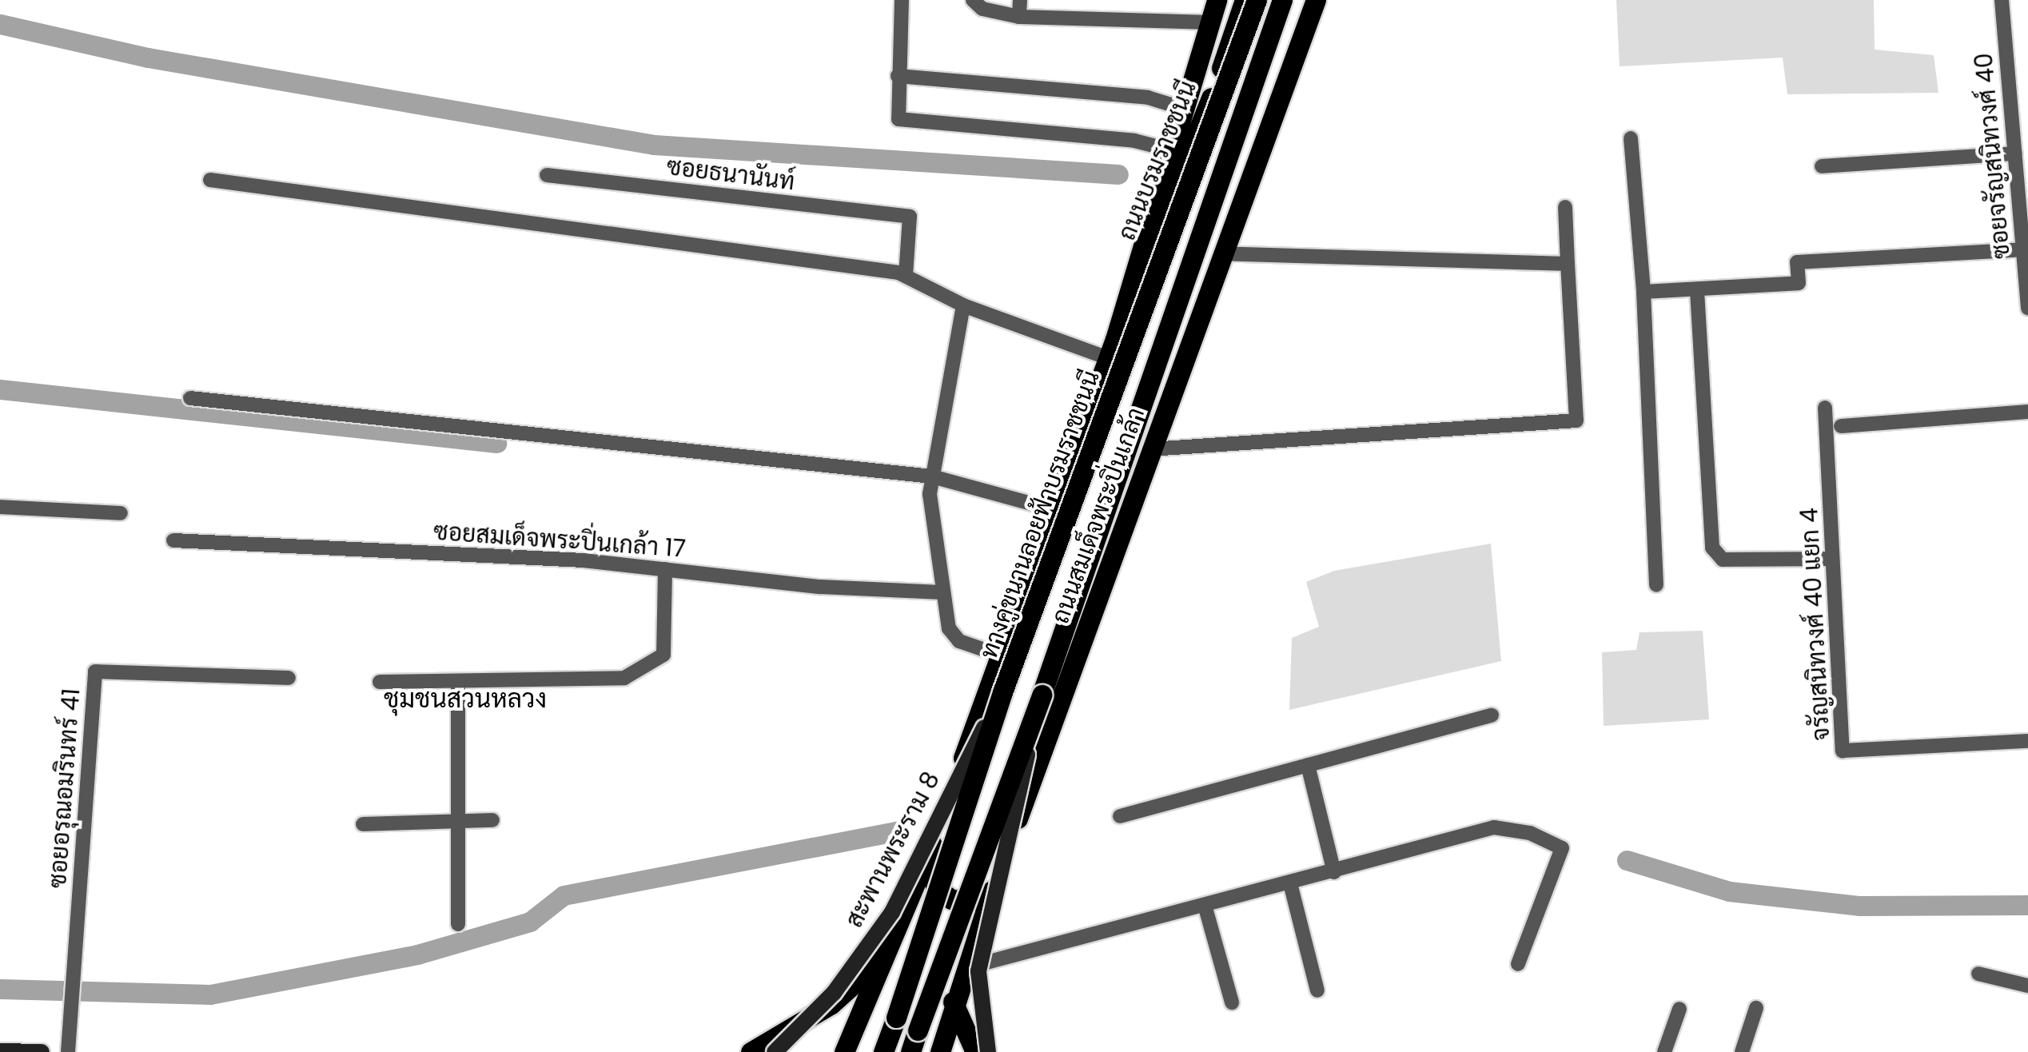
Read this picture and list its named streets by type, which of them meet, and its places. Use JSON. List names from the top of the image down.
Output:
{
  "streets": {
    "main road": [
      "ถนนบรมราชชนนี",
      "ทางคู่ขนานลอยฟ้าบรมราชชนนี",
      "ถนนสมเด็จพระปิ่นเกล้า",
      "สะพานพระราม 8"
    ],
    "street": [
      "ซอยจรัญสนิทวงศ์ 40",
      "ซอยธนานันท์",
      "ซอยสมเด็จพระปิ่นเกล้า 17",
      "จรัญสนิทวงศ์ 40 แยก 4",
      "ซอยอรุณอมรินทร์ 41"
    ]
  },
  "crossings": [
    ["ถนนบรมราชชนนี", "ถนนสมเด็จพระปิ่นเกล้า"],
    ["ทางคู่ขนานลอยฟ้าบรมราชชนนี", "สะพานพระราม 8"]
  ],
  "districts": ["ชุมชนสวนหลวง"]
}
